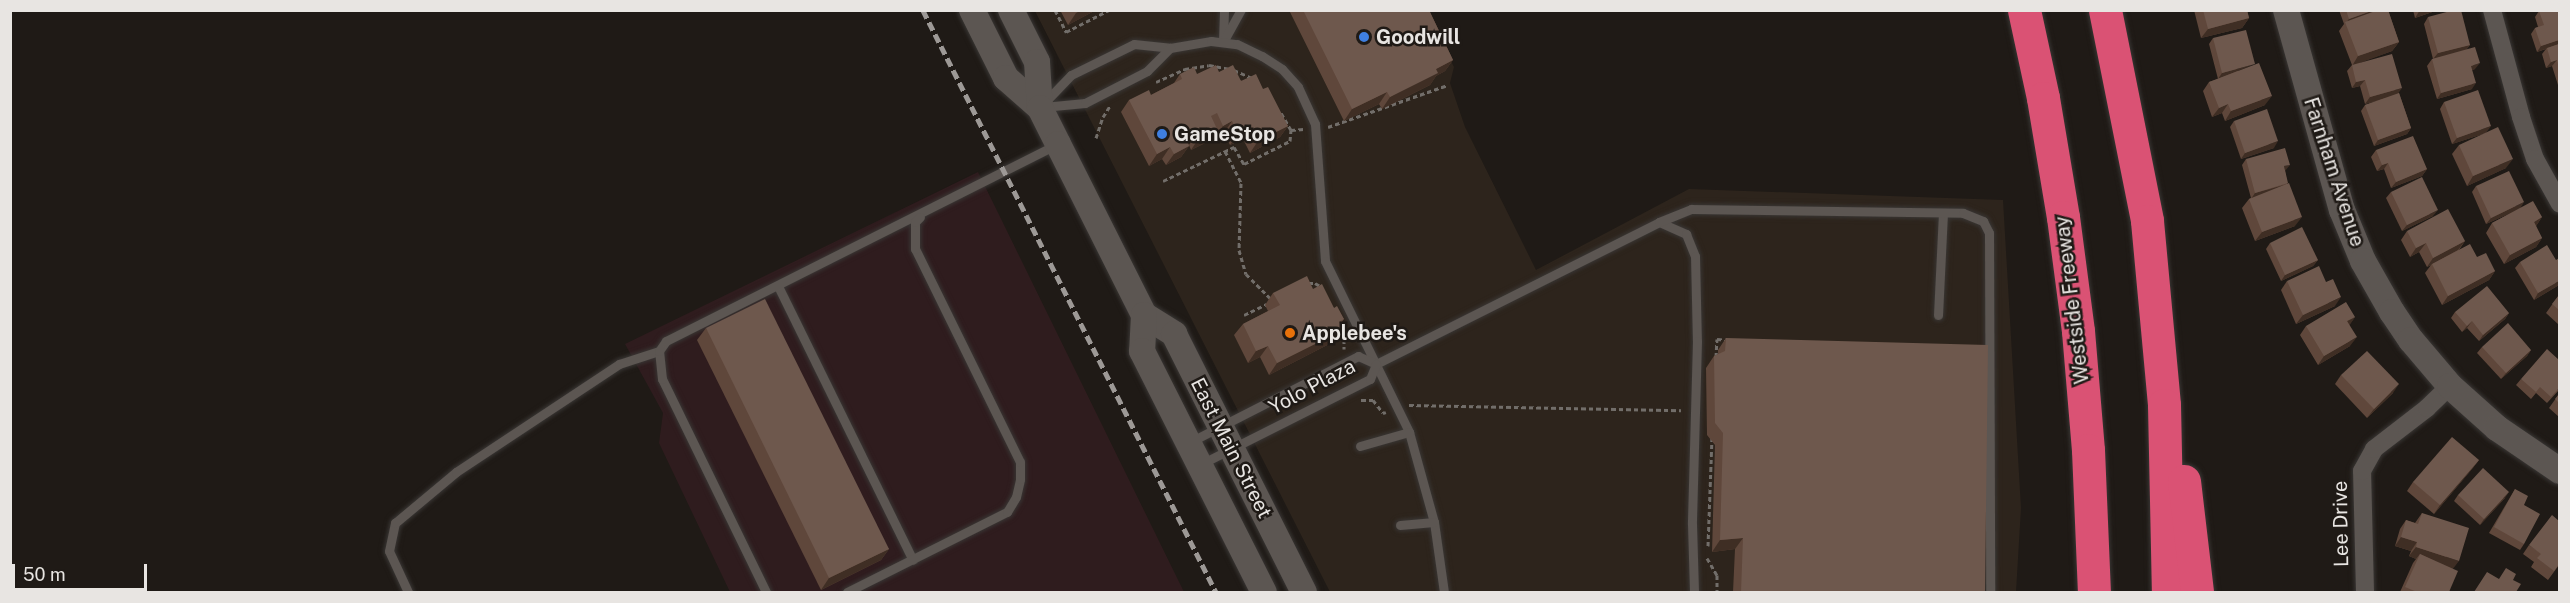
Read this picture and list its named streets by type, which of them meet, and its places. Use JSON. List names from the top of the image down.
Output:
{
  "streets": {
    "highway": ["Westside Freeway"],
    "main road": ["Farnham Avenue", "East Main Street"],
    "street": ["Lee Drive"],
    "lane": ["Yolo Plaza"]
  },
  "crossings": [
    ["Farnham Avenue", "Lee Drive"],
    ["Yolo Plaza", "East Main Street"]
  ],
  "places": ["Goodwill", "GameStop", "Applebee's"],
  "scale_bar": "50 m"
}
